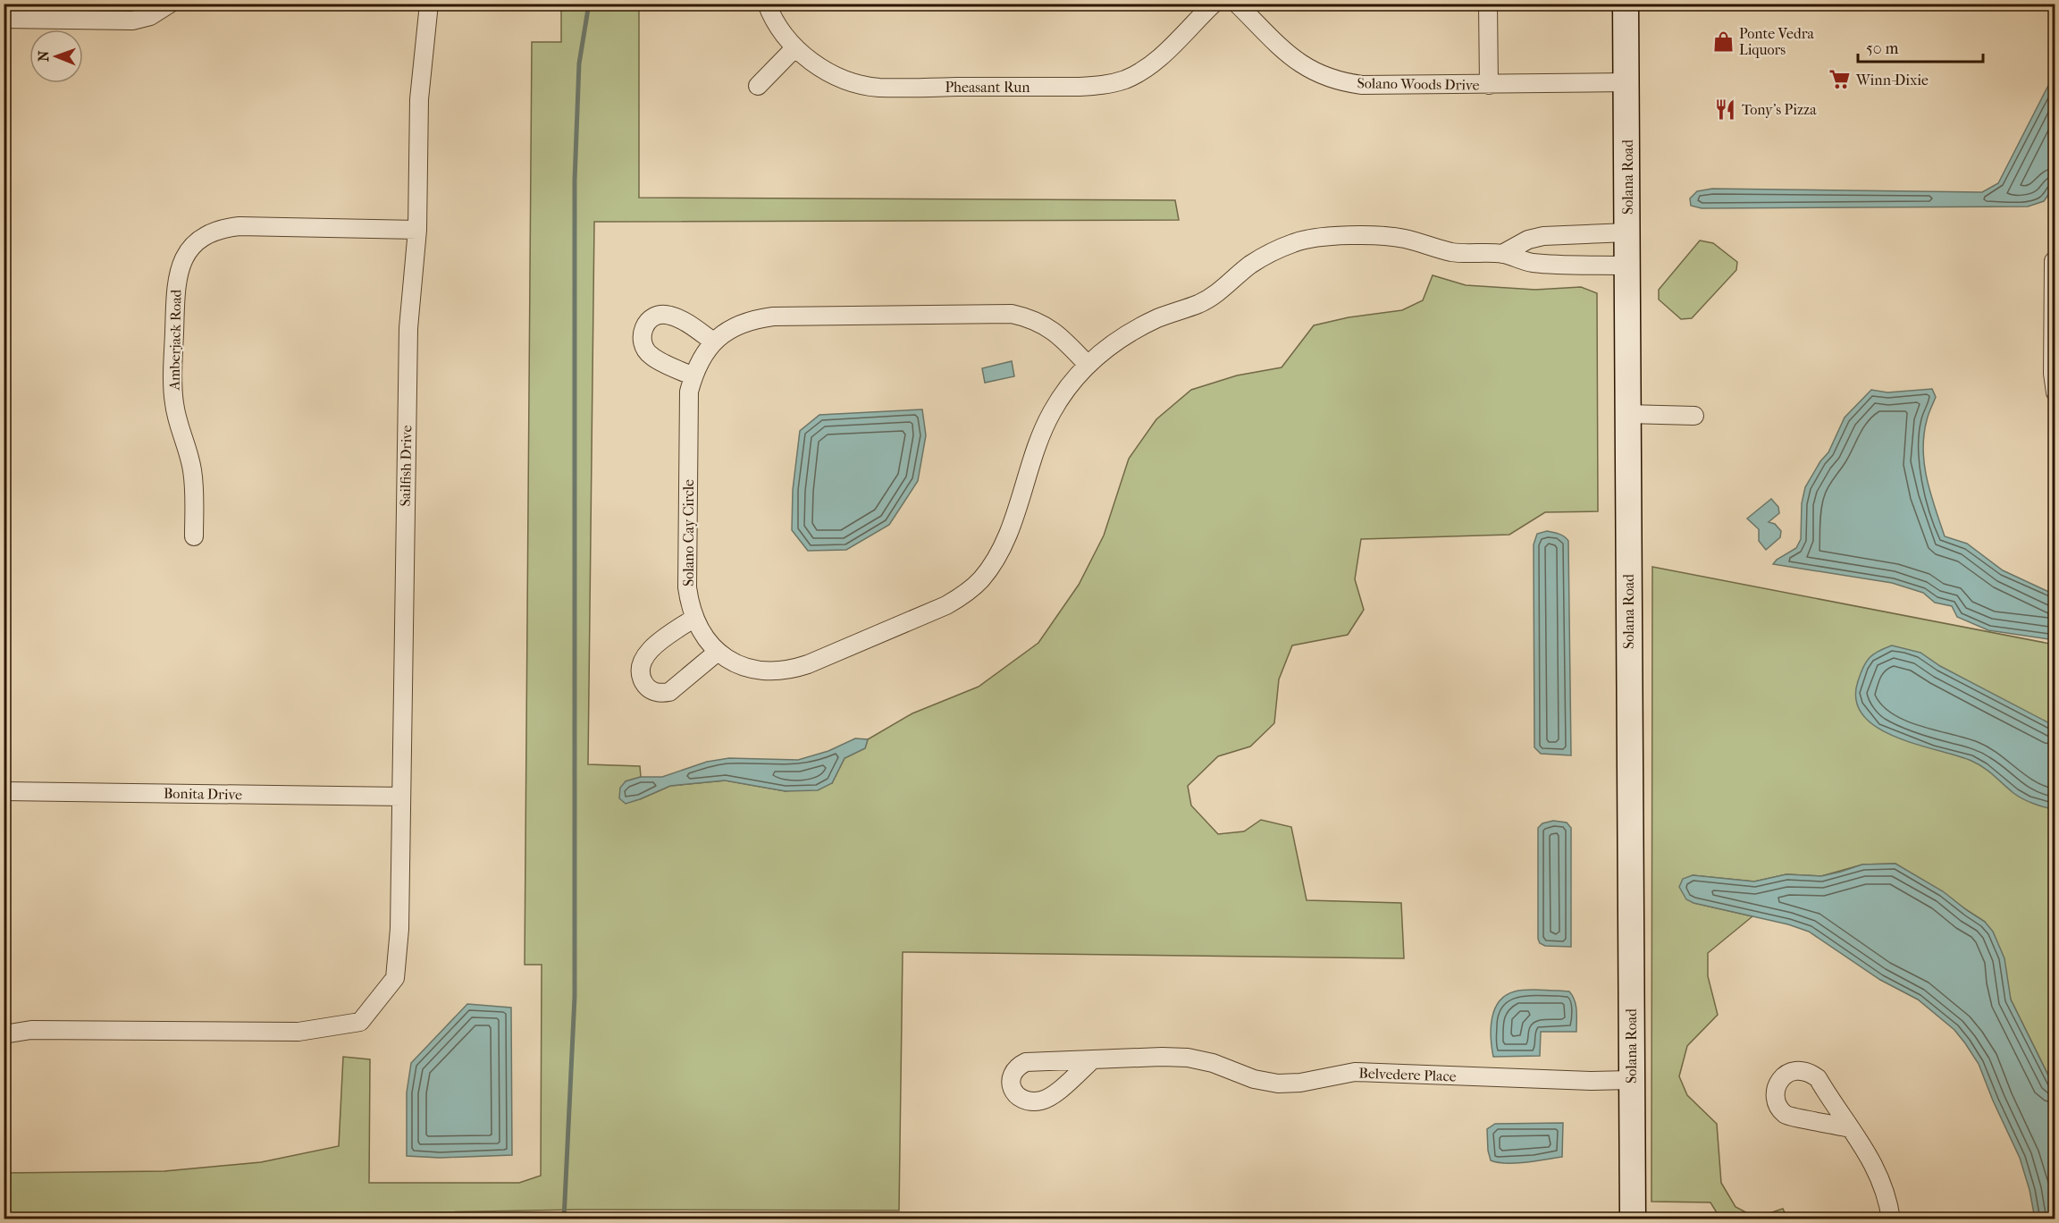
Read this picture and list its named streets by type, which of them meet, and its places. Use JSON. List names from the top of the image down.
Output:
{
  "streets": {
    "street": [
      "Solano Woods Drive",
      "Pheasant Run",
      "Solana Road",
      "Amberjack Road",
      "Sailfish Drive",
      "Solano Cay Circle",
      "Bonita Drive",
      "Belvedere Place"
    ]
  },
  "crossings": [
    ["Solano Woods Drive", "Solana Road"],
    ["Solana Road", "Solano Cay Circle"],
    ["Solana Road", "Belvedere Place"],
    ["Amberjack Road", "Sailfish Drive"],
    ["Sailfish Drive", "Bonita Drive"]
  ],
  "places": {
    "shop": ["Ponte Vedra Liquors"],
    "supermarket": ["Winn-Dixie"],
    "restaurant": ["Tony's Pizza"]
  },
  "scale_bar": "50 m",
  "north": "left"
}
